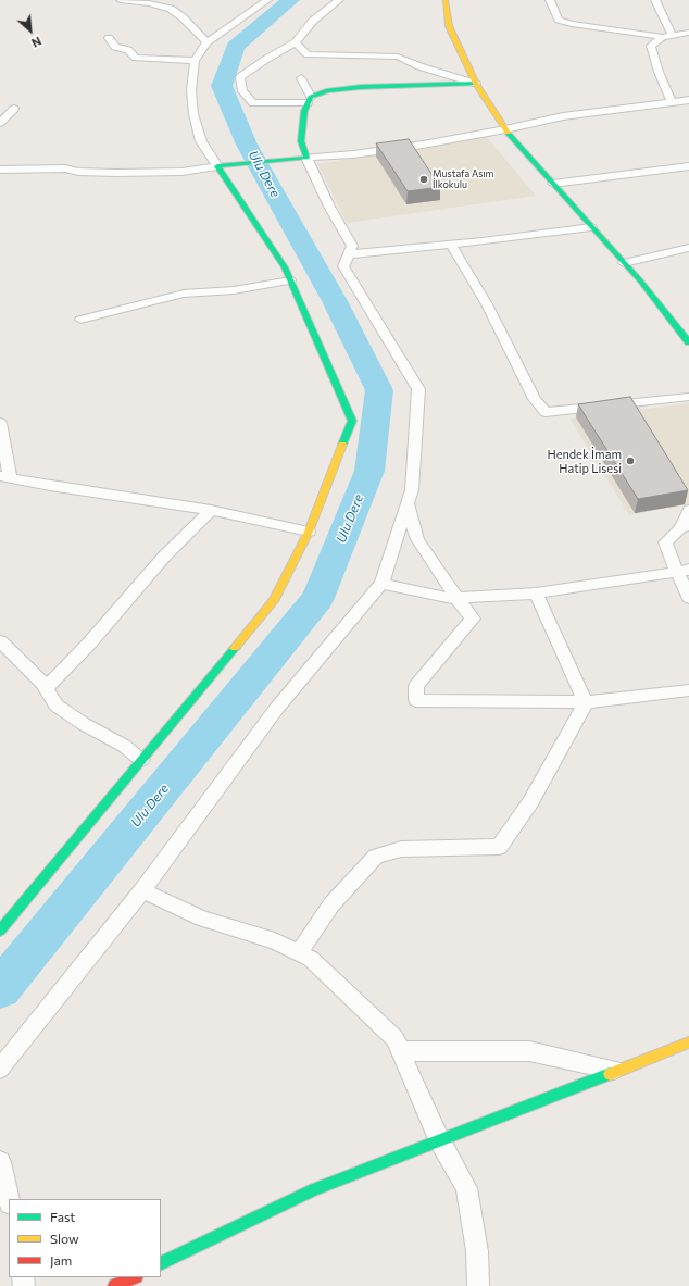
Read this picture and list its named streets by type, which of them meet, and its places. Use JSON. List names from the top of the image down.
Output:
{
  "water": ["Ulu Dere"],
  "places": ["Mustafa Asım İlkokulu", "Hendek İmam Hatip Lisesi"],
  "legend": ["Fast", "Slow", "Jam"],
  "north": "bottom right"
}
